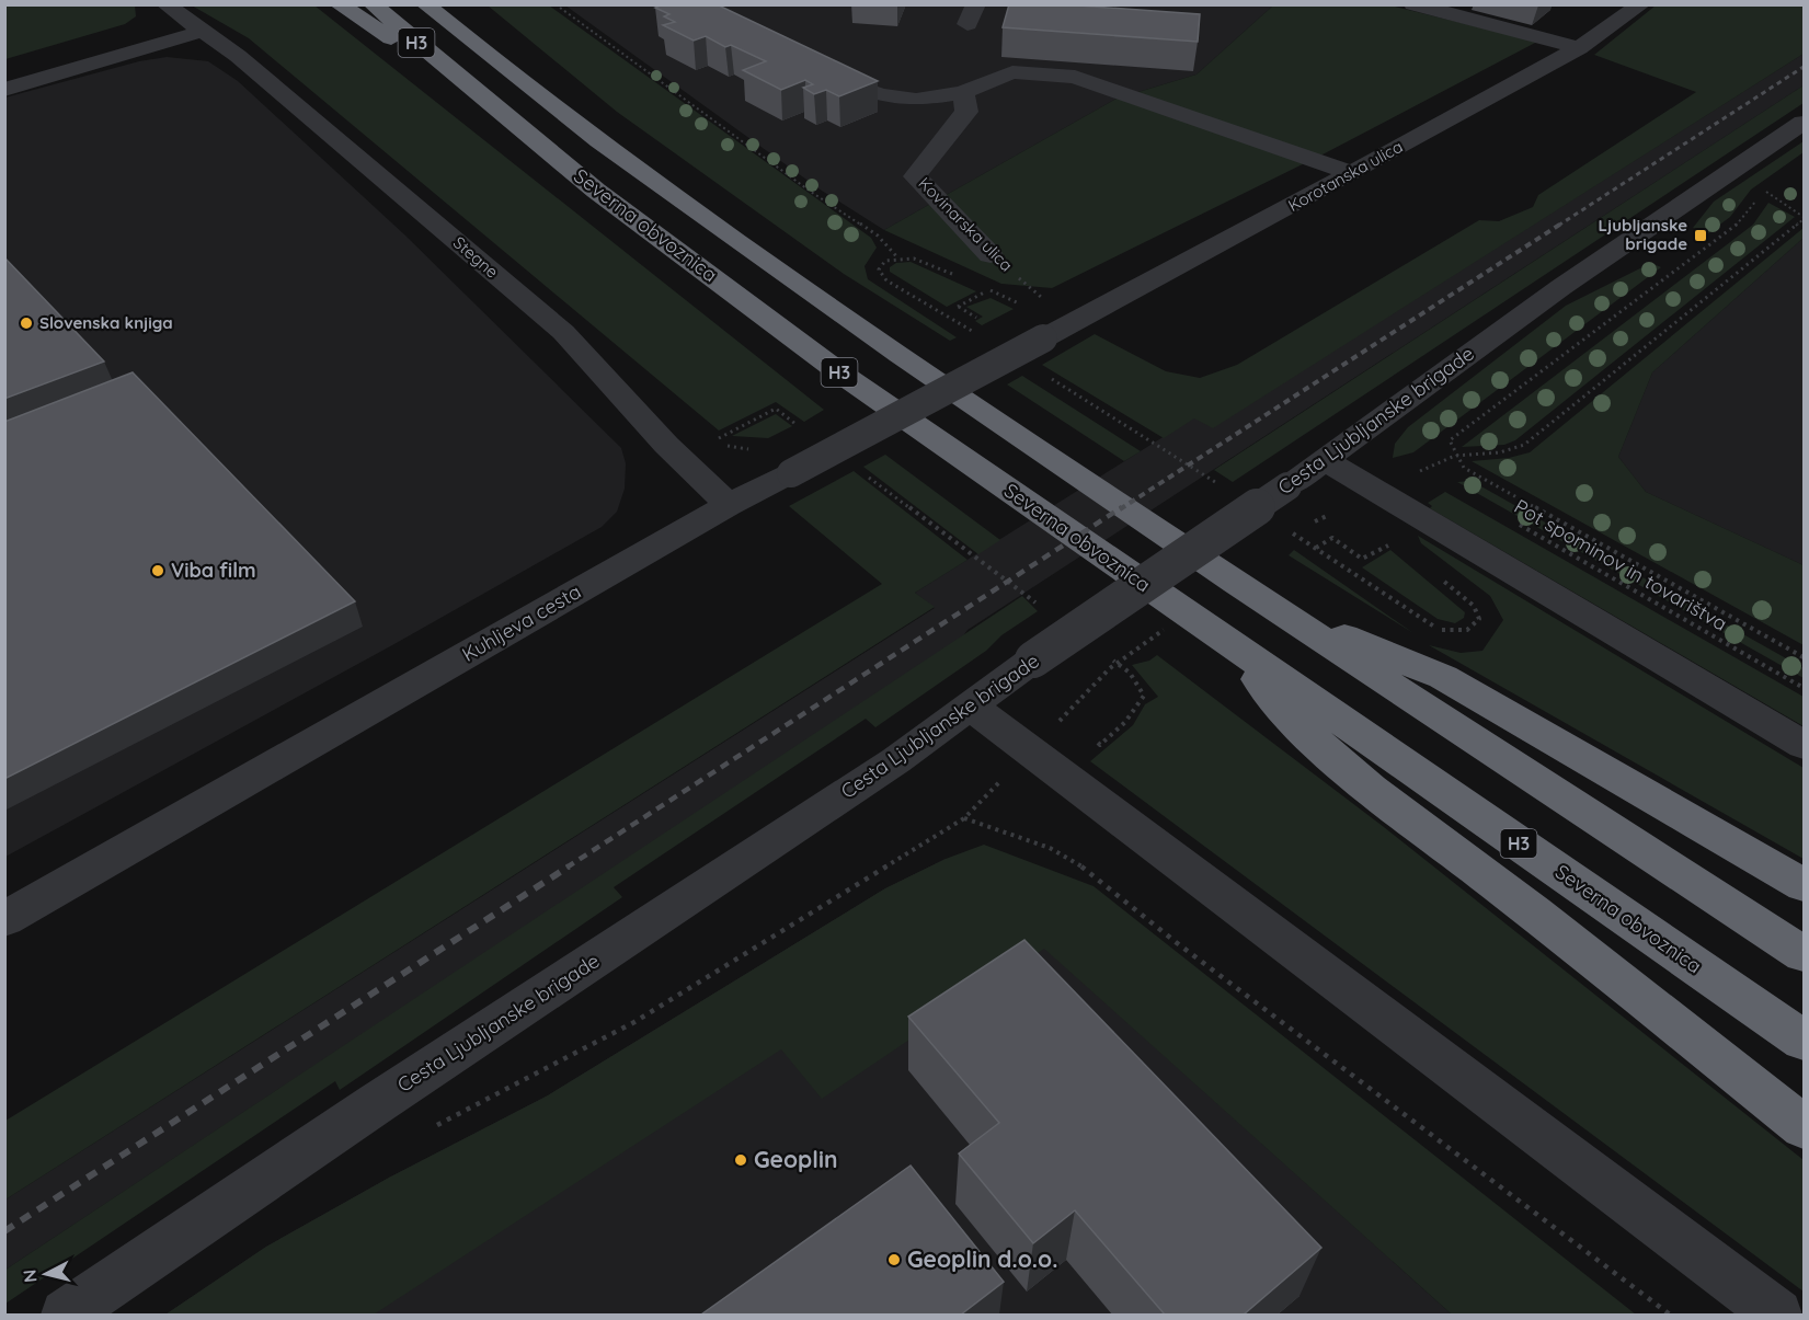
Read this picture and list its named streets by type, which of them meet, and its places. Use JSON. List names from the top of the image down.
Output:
{
  "streets": {
    "highway": ["H3", "Severna obvoznica"],
    "street": [
      "Korotanska ulica",
      "Kovinarska ulica",
      "Stegne",
      "Cesta Ljubljanske brigade",
      "Kuhljeva cesta"
    ],
    "path": ["Pot spominov in tovarištva"]
  },
  "crossings": [
    ["Korotanska ulica", "Kovinarska ulica"],
    ["Korotanska ulica", "Kuhljeva cesta"],
    ["Stegne", "Kuhljeva cesta"]
  ],
  "places": {
    "transit": ["Ljubljanske brigade"],
    "other": [
      "Slovenska knjiga",
      "Viba film",
      "Geoplin",
      "Geoplin d.o.o."
    ]
  },
  "north": "left"
}
